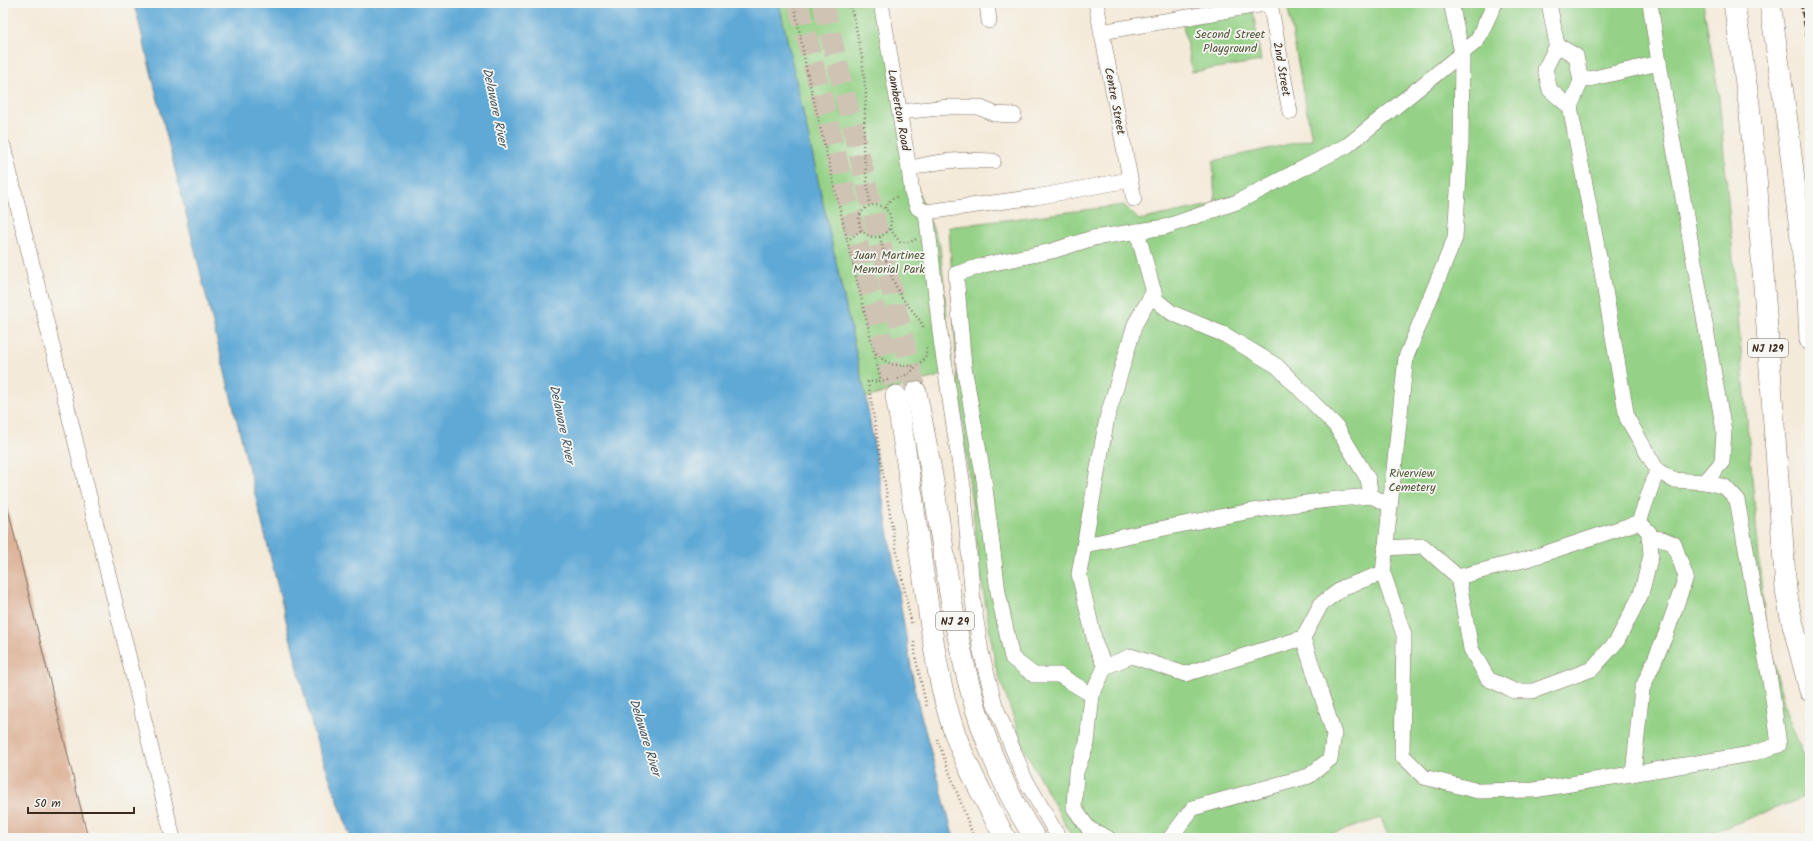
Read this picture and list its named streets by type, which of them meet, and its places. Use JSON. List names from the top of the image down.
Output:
{
  "streets": {
    "highway": ["NJ 129", "NJ 29"],
    "street": ["2nd Street", "Centre Street", "Lamberton Road"]
  },
  "water": ["Delaware River"],
  "parks": ["Second Street Playground", "Juan Martinez Memorial Park", "Riverview Cemetery"],
  "scale_bar": "50 m"
}
